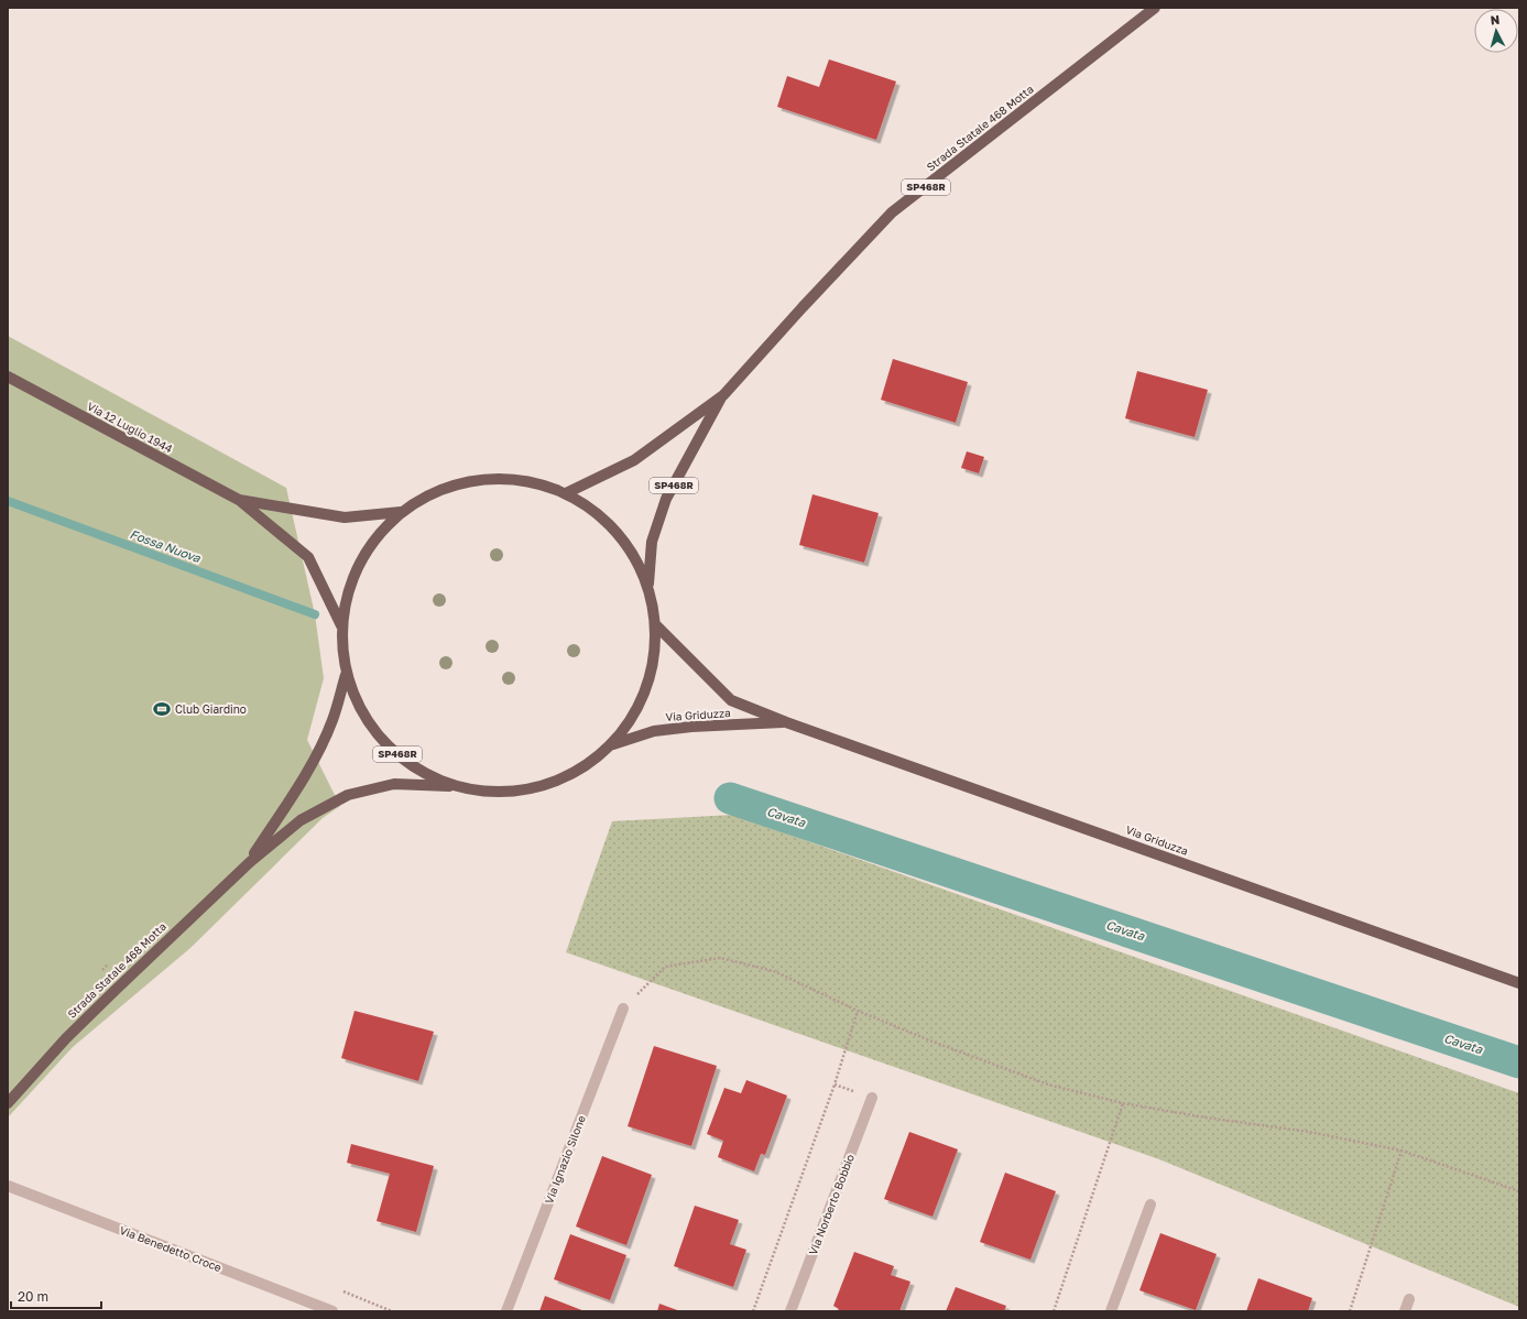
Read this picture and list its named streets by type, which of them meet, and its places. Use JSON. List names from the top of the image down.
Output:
{
  "streets": {
    "main road": [
      "Strada Statale 468 Motta",
      "SP468R",
      "Via 12 Luglio 1944",
      "Via Griduzza"
    ],
    "street": ["Via Ignazio Silone", "Via Norberto Bobbio", "Via Benedetto Croce"]
  },
  "crossings": [
    ["Strada Statale 468 Motta", "SP468R"],
    ["SP468R", "Via Griduzza"]
  ],
  "water": ["Fossa Nuova", "Cavata"],
  "places": {
    "sports": ["Club Giardino"]
  },
  "scale_bar": "20 m",
  "north": "top"
}
